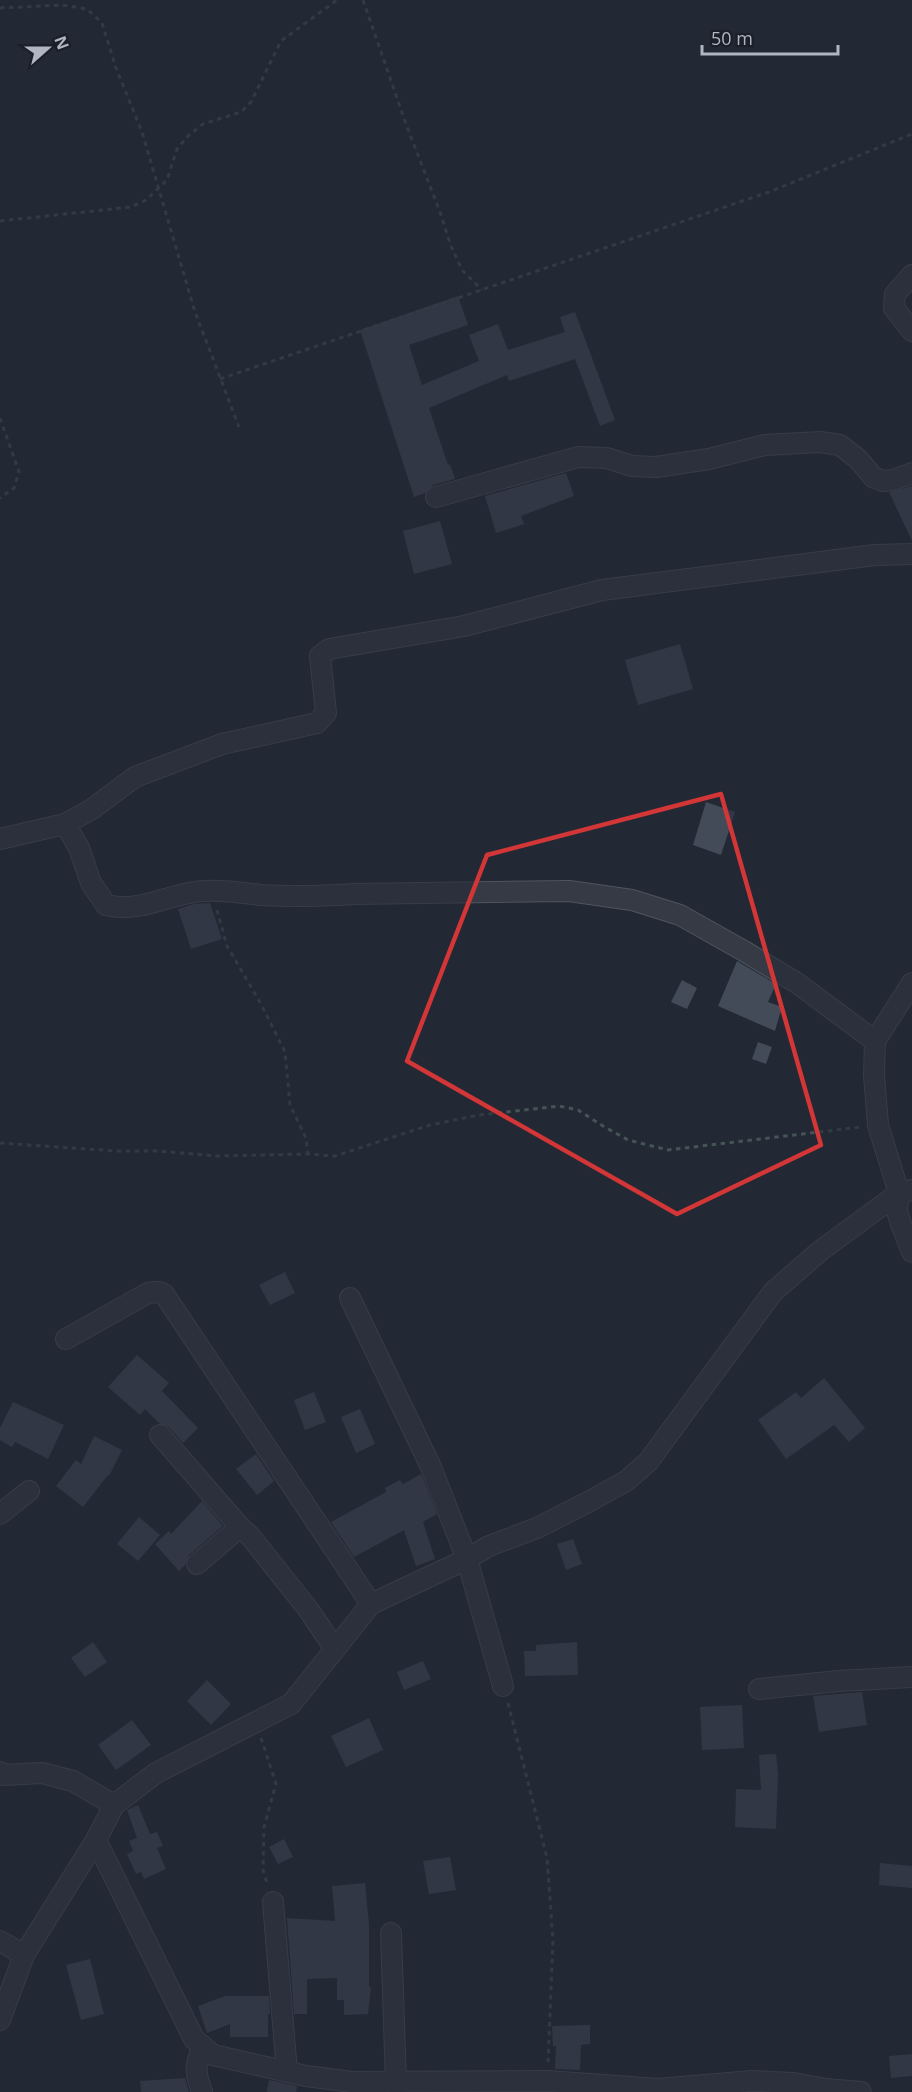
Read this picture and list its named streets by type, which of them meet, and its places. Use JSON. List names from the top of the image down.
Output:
{
  "scale_bar": "50 m",
  "north": "right"
}
